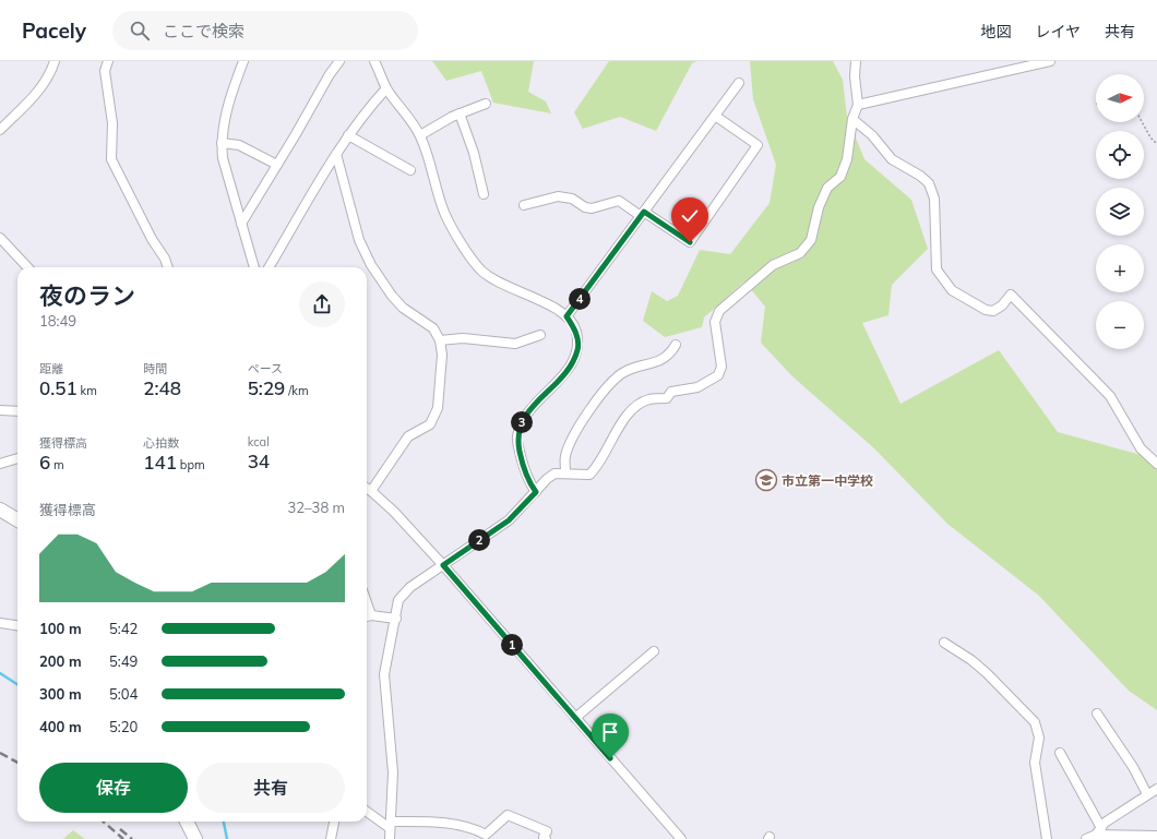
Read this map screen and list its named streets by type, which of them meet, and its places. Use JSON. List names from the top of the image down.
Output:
{
  "places": {
    "school or university": ["市立第一中学校"]
  },
  "north": "right",
  "page": {
    "header": "Pacely",
    "search": "ここで検索",
    "nav": ["地図", "レイヤ", "共有"],
    "map_buttons": ["+", "−"],
    "heading": ["夜のラン", "18:49"],
    "pins": [
      "4",
      "3",
      "2",
      "1"
    ],
    "stats": [
      ["距離", "0.51 km"],
      ["時間", "2:48"],
      ["ペース", "5:29 /km"],
      ["獲得標高", "6 m"],
      ["心拍数", "141 bpm"],
      ["kcal", "34"]
    ],
    "chart": ["獲得標高", "32–38 m"],
    "list": [
      {
        "name": "100 m",
        "note": "5:42"
      },
      {
        "name": "200 m",
        "note": "5:49"
      },
      {
        "name": "300 m",
        "note": "5:04"
      },
      {
        "name": "400 m",
        "note": "5:20"
      }
    ],
    "buttons": ["保存", "共有"]
  }
}
